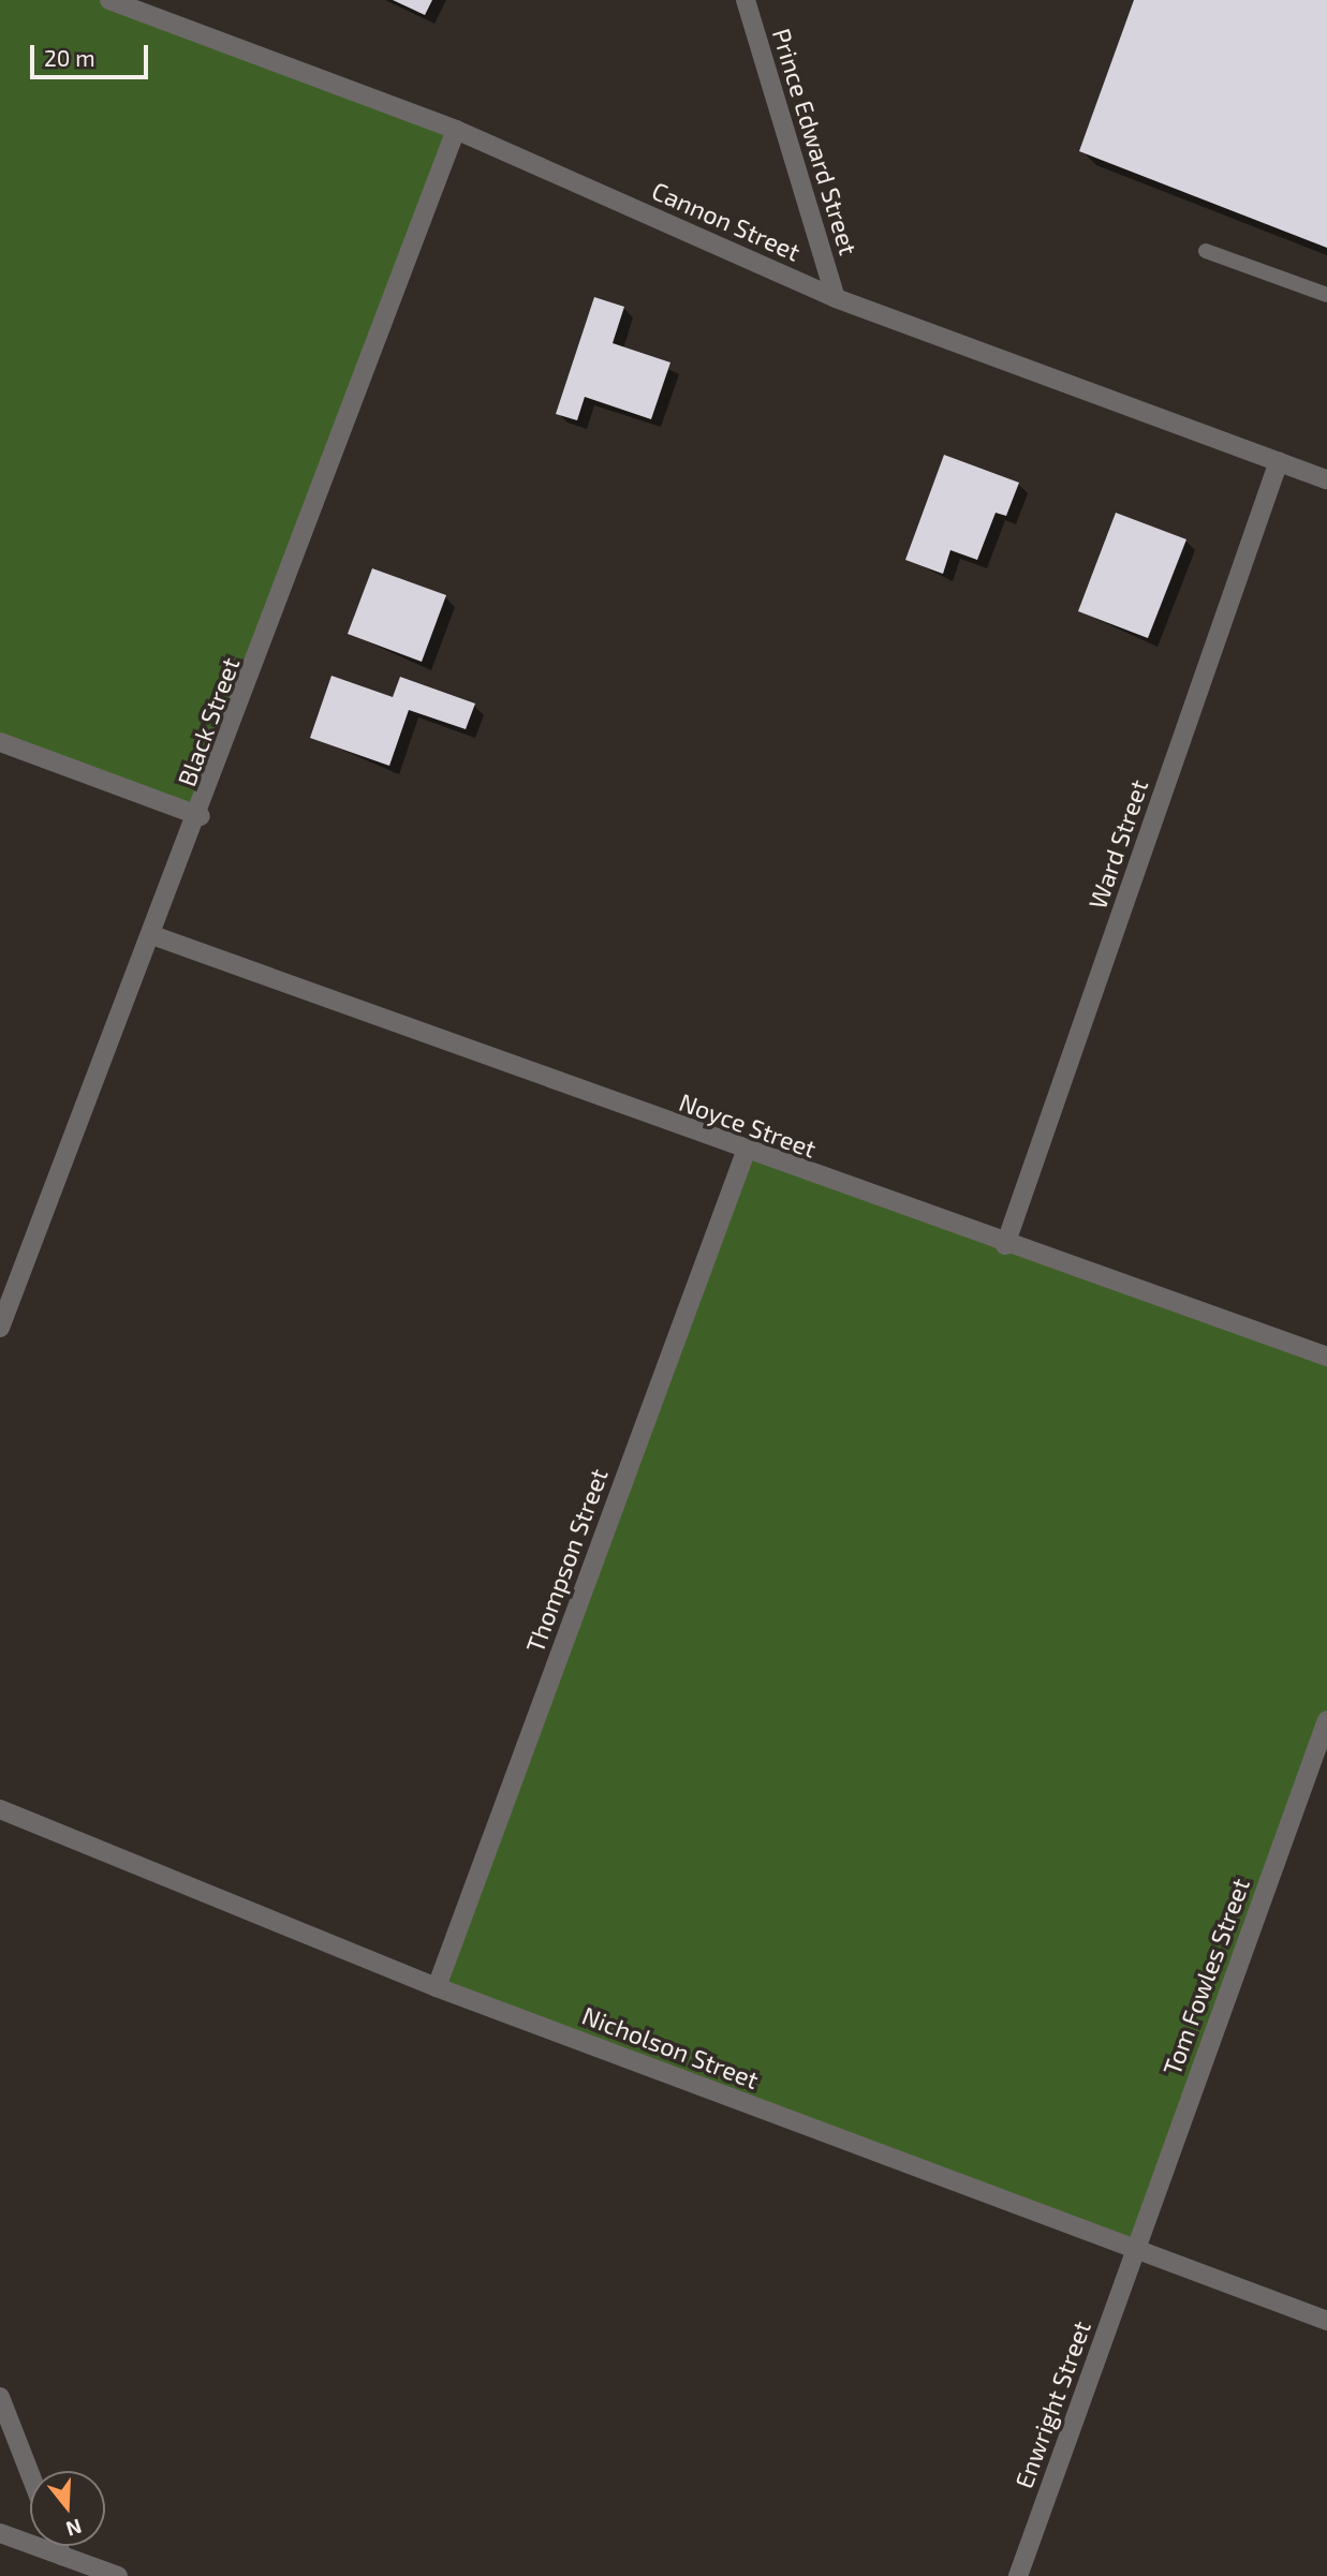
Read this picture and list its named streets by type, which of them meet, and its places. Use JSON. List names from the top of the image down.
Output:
{
  "streets": {
    "street": [
      "Prince Edward Street",
      "Cannon Street",
      "Black Street",
      "Ward Street",
      "Noyce Street",
      "Thompson Street",
      "Tom Fowles Street",
      "Nicholson Street",
      "Enwright Street"
    ]
  },
  "crossings": [
    ["Prince Edward Street", "Cannon Street"],
    ["Cannon Street", "Black Street"],
    ["Cannon Street", "Ward Street"],
    ["Black Street", "Noyce Street"],
    ["Ward Street", "Noyce Street"],
    ["Noyce Street", "Thompson Street"],
    ["Thompson Street", "Nicholson Street"],
    ["Tom Fowles Street", "Nicholson Street"],
    ["Tom Fowles Street", "Enwright Street"],
    ["Nicholson Street", "Enwright Street"]
  ],
  "scale_bar": "20 m",
  "north": "bottom"
}
